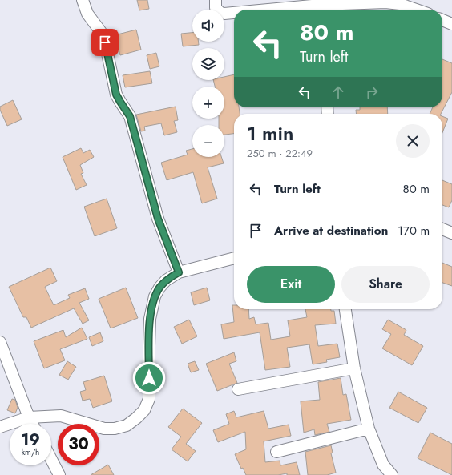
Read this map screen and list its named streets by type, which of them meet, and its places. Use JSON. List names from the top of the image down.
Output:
{
  "page": {
    "map_buttons": ["+", "−"],
    "turn": ["80 m", "Turn left"],
    "heading": ["1 min", "250 m · 22:49"],
    "list": [
      {
        "name": "Turn left",
        "value": "80 m"
      },
      {
        "name": "Arrive at destination",
        "value": "170 m"
      }
    ],
    "buttons": ["Exit", "Share"],
    "speed": "19 km/h",
    "limit": "30"
  }
}
